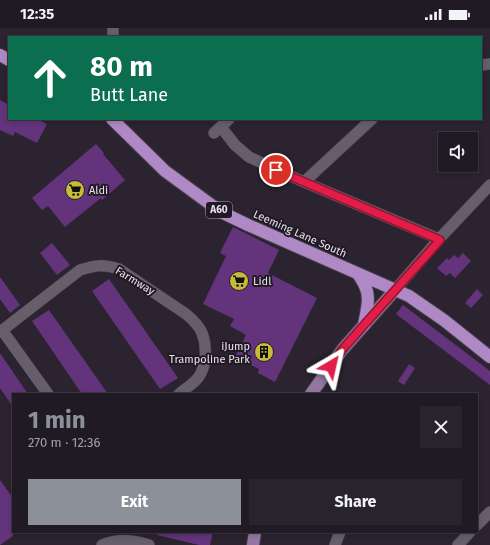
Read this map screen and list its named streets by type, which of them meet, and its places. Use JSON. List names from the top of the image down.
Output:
{
  "streets": {
    "highway": ["A60", "Leeming Lane South"],
    "street": ["Farmway"]
  },
  "places": {
    "supermarket": ["Aldi", "Lidl"],
    "building": ["iJump Trampoline Park"]
  },
  "page": {
    "status": "12:35",
    "turn": ["80 m", "Butt Lane"],
    "heading": ["1 min", "270 m · 12:36"],
    "buttons": ["Exit", "Share"]
  }
}
